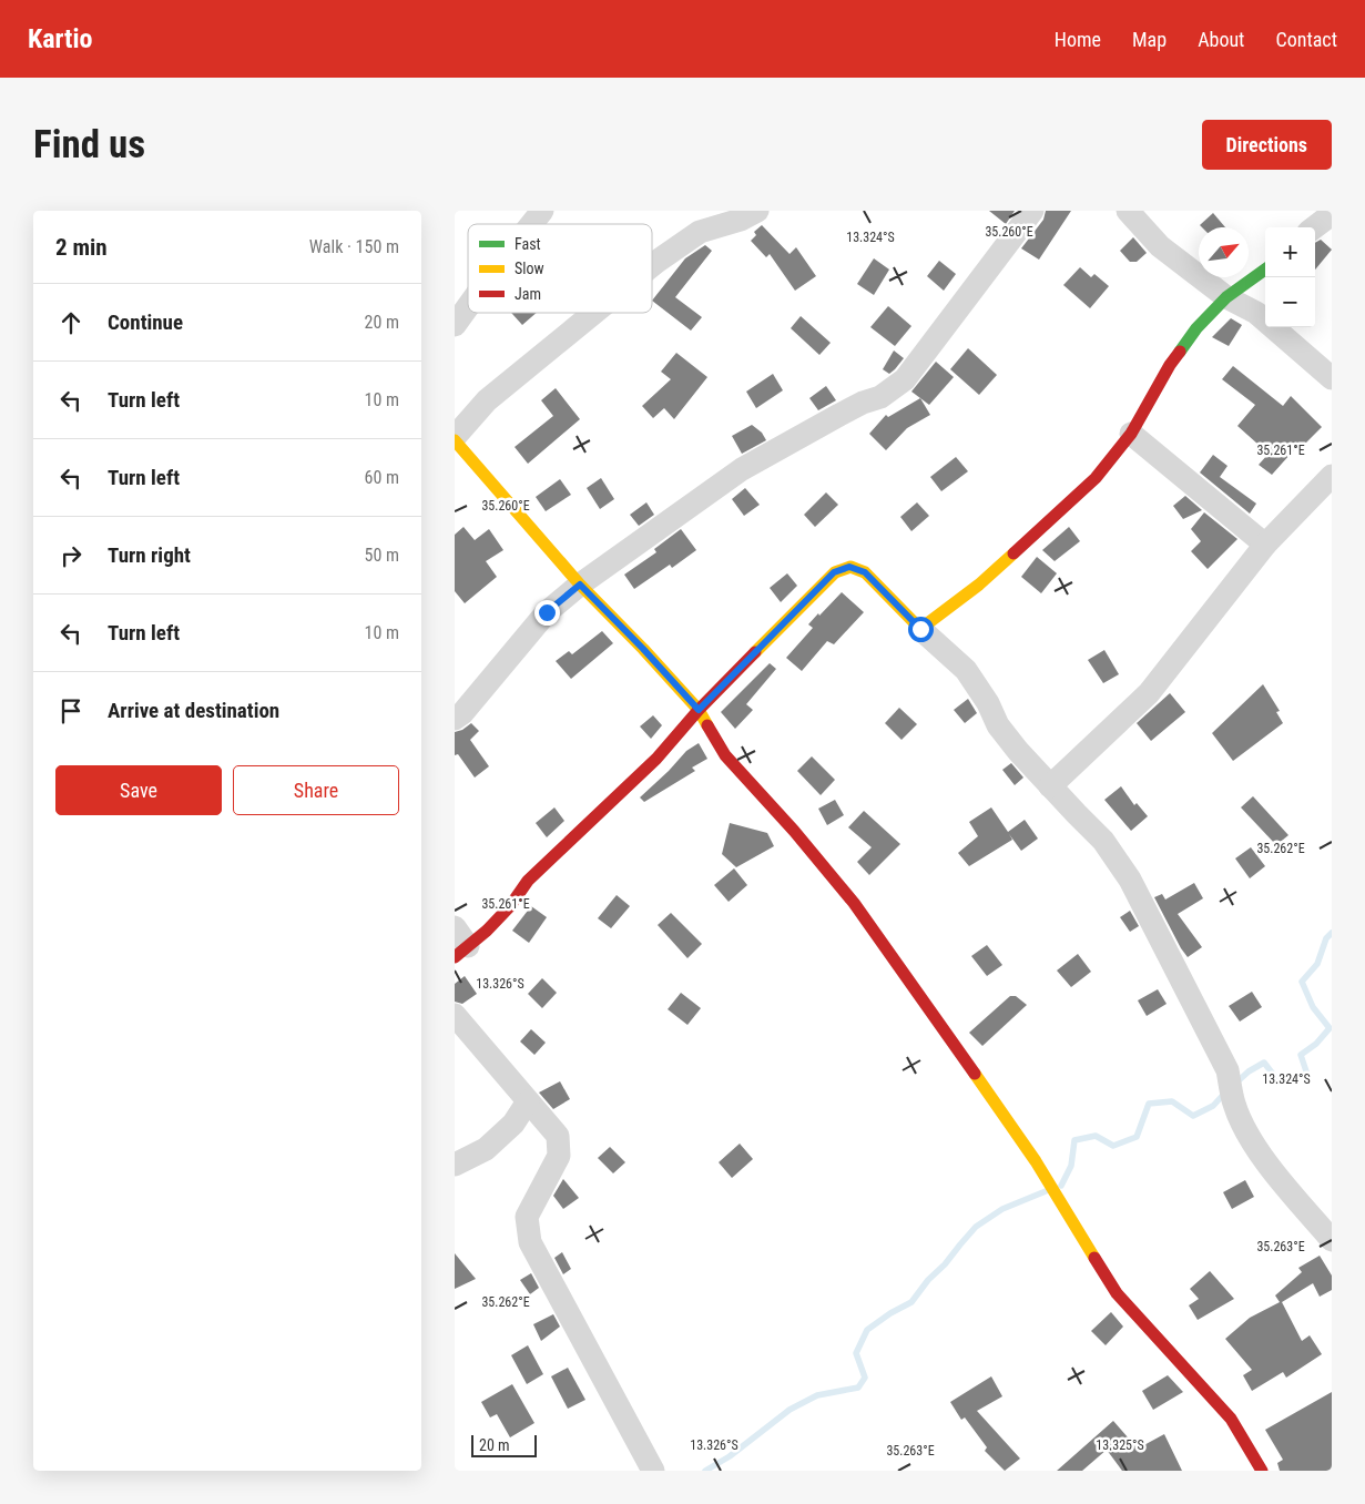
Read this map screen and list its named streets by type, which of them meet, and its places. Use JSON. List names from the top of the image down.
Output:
{
  "legend": ["Fast", "Slow", "Jam"],
  "scale_bar": "20 m",
  "north": "top right",
  "page": {
    "header": "Kartio",
    "nav": [
      "Home",
      "Map",
      "About",
      "Contact"
    ],
    "buttons": [
      "Directions",
      ["Save", "Share"]
    ],
    "title": "Find us",
    "heading": ["2 min", "Walk · 150 m"],
    "map_buttons": ["+", "−"],
    "list": [
      ["Continue", "20 m"],
      ["Turn left", "10 m"],
      ["Turn left", "60 m"],
      ["Turn right", "50 m"],
      ["Turn left", "10 m"],
      "Arrive at destination"
    ],
    "scale": "20 m"
  },
  "coordinates": [
    "35.260°E",
    "13.324°S",
    "35.261°E",
    "35.262°E",
    "13.326°S",
    "35.263°E",
    "13.325°S"
  ]
}
